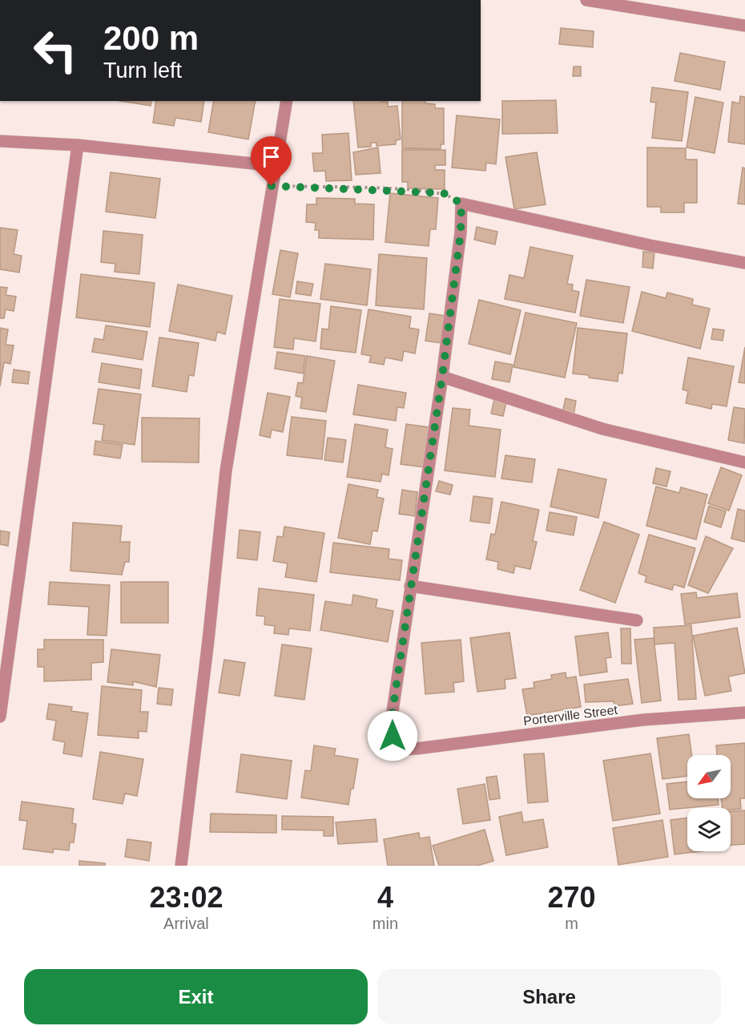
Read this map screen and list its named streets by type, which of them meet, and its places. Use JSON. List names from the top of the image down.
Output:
{
  "streets": {
    "street": ["Porterville Street"]
  },
  "north": "bottom left",
  "page": {
    "turn": ["200 m", "Turn left"],
    "eta": [
      "23:02",
      "Arrival",
      "4",
      "min",
      "270",
      "m"
    ],
    "buttons": ["Exit", "Share"]
  }
}
